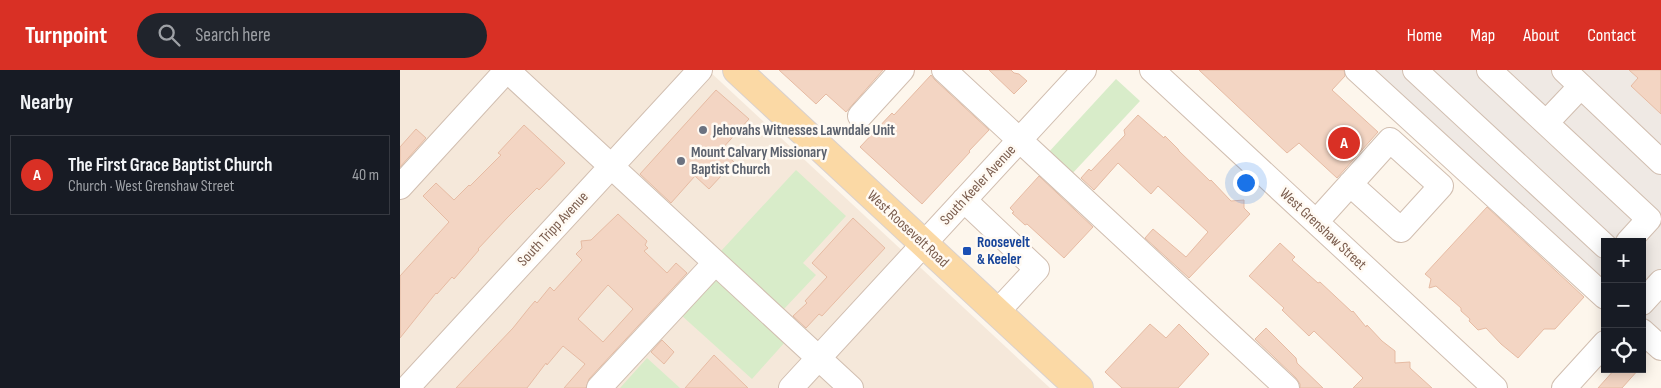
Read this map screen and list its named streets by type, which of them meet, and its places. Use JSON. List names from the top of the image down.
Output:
{
  "streets": {
    "main road": ["West Roosevelt Road"],
    "street": ["South Keeler Avenue", "South Tripp Avenue", "West Grenshaw Street"]
  },
  "crossings": [
    ["South Keeler Avenue", "West Roosevelt Road"]
  ],
  "places": {
    "other": ["Jehovahs Witnesses Lawndale Unit", "Mount Calvary Missionary Baptist Church"],
    "transit": ["Roosevelt & Keeler"]
  },
  "page": {
    "header": "Turnpoint",
    "search": "Search here",
    "nav": [
      "Home",
      "Map",
      "About",
      "Contact"
    ],
    "heading": "Nearby",
    "pins": "A",
    "list": [
      {
        "mark": "A",
        "name": "The First Grace Baptist Church",
        "note": "Church · West Grenshaw Street",
        "value": "40 m"
      }
    ],
    "map_buttons": ["+", "−"]
  }
}
